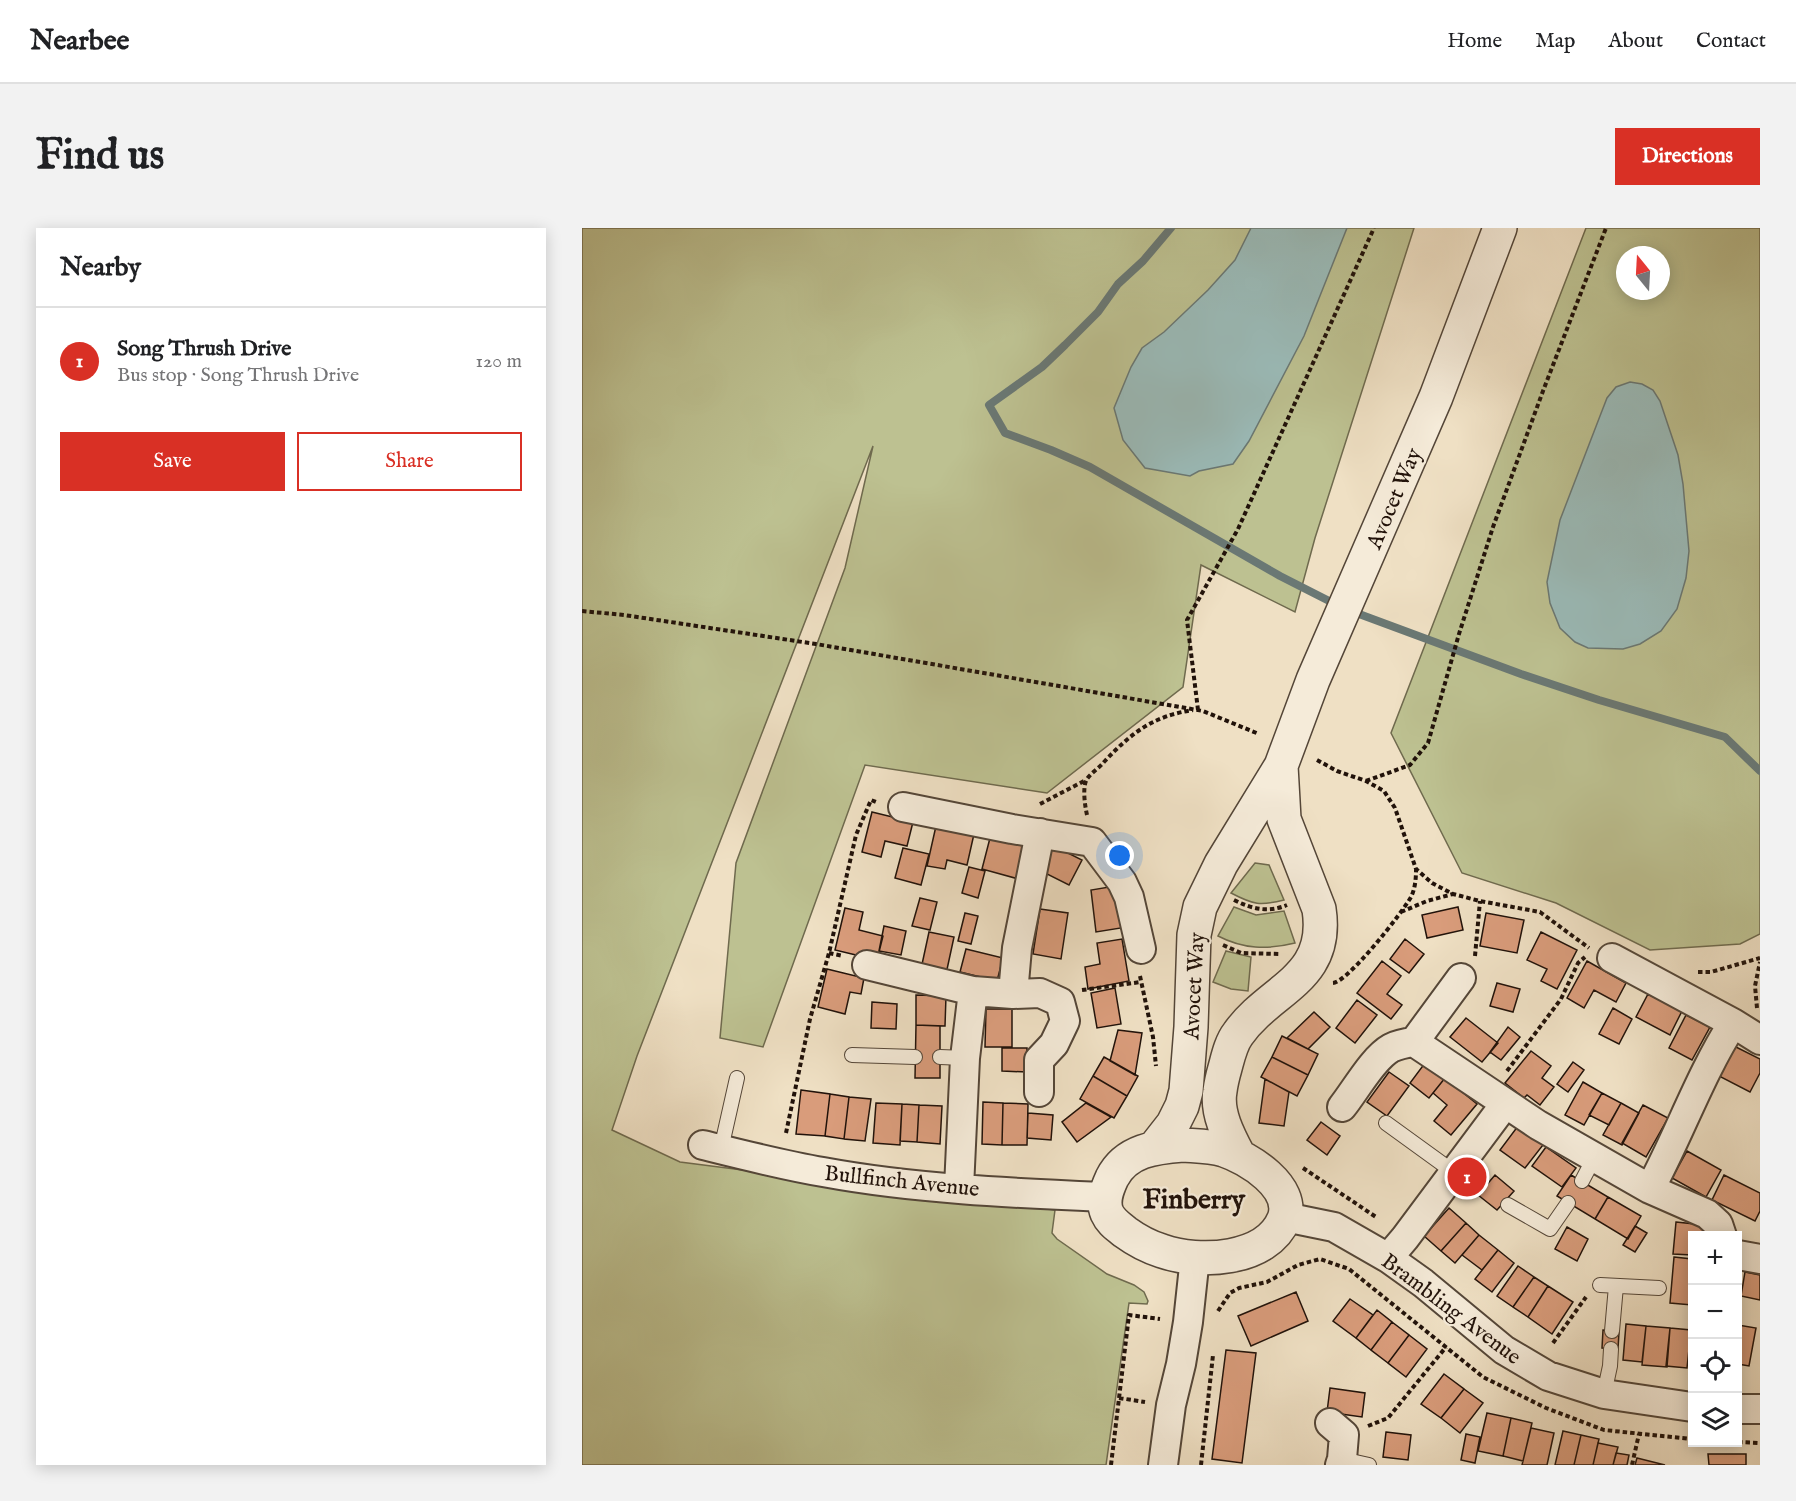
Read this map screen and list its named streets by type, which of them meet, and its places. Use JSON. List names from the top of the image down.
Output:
{
  "streets": {
    "street": ["Avocet Way", "Bullfinch Avenue", "Brambling Avenue"]
  },
  "crossings": [
    ["Avocet Way", "Bullfinch Avenue"],
    ["Avocet Way", "Brambling Avenue"],
    ["Bullfinch Avenue", "Brambling Avenue"]
  ],
  "districts": ["Finberry"],
  "north": "top",
  "page": {
    "header": "Nearbee",
    "nav": [
      "Home",
      "Map",
      "About",
      "Contact"
    ],
    "buttons": [
      "Directions",
      ["Save", "Share"]
    ],
    "title": "Find us",
    "heading": "Nearby",
    "list": [
      {
        "mark": "1",
        "name": "Song Thrush Drive",
        "note": "Bus stop · Song Thrush Drive",
        "value": "120 m"
      }
    ],
    "pins": "1",
    "map_buttons": ["+", "−"]
  }
}
